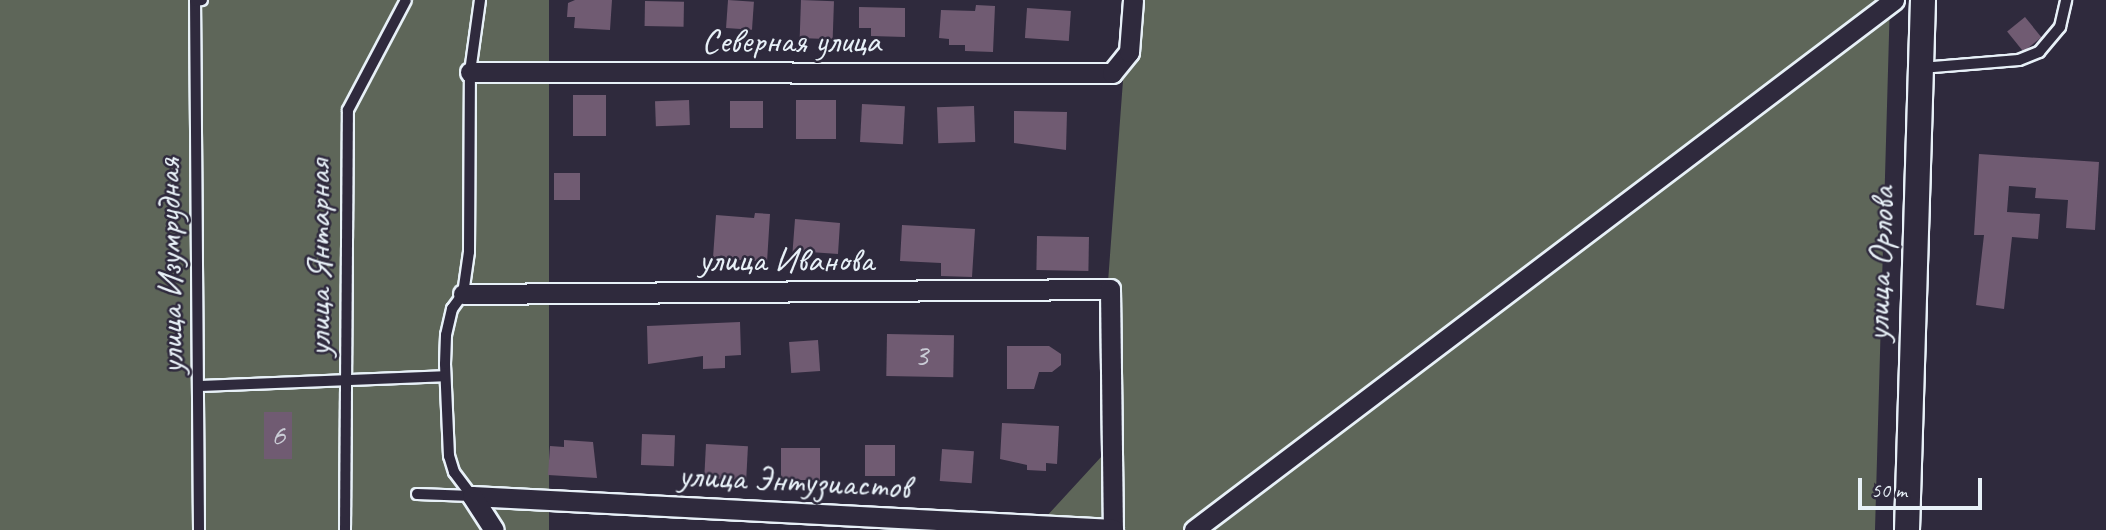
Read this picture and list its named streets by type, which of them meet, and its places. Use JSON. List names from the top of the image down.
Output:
{
  "streets": {
    "street": [
      "Северная улица",
      "улица Иванова",
      "улица Орлова",
      "улица Энтузиастов"
    ],
    "lane": ["улица Янтарная", "улица Изумрудная"]
  },
  "crossings": [
    ["улица Иванова", "улица Энтузиастов"]
  ],
  "house_numbers": ["3", "6"],
  "scale_bar": "50 m"
}
